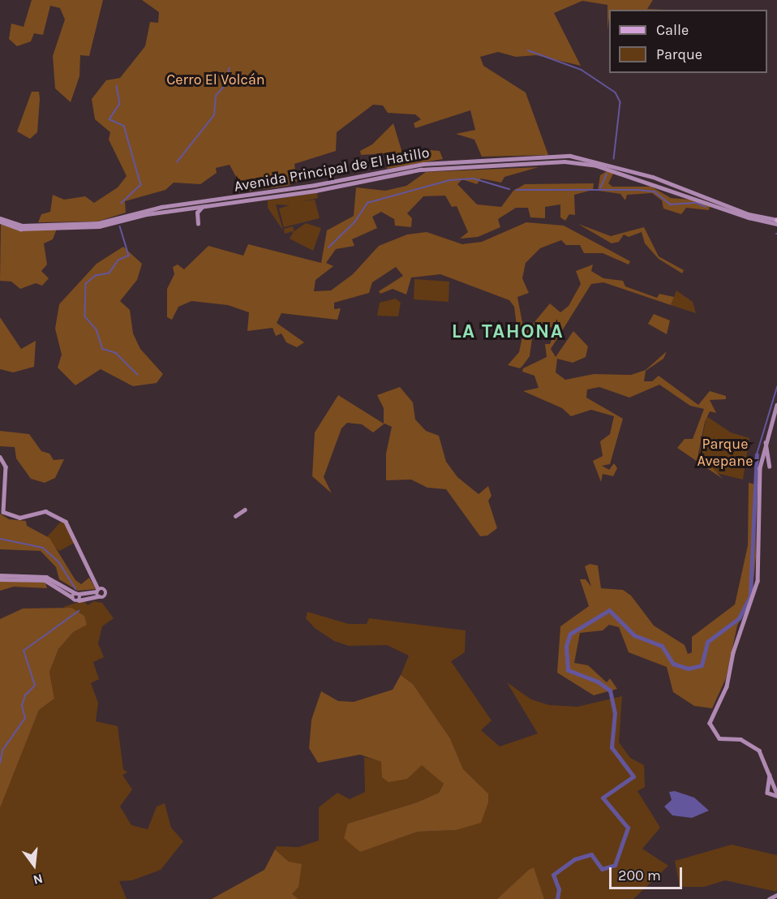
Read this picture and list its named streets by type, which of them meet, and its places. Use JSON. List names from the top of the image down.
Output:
{
  "streets": {
    "main road": ["Avenida Principal de El Hatillo"]
  },
  "districts": ["LA TAHONA"],
  "parks": ["Cerro El Volcán", "Parque Avepane"],
  "legend": ["Calle", "Parque"],
  "scale_bar": "200 m",
  "north": "bottom"
}
